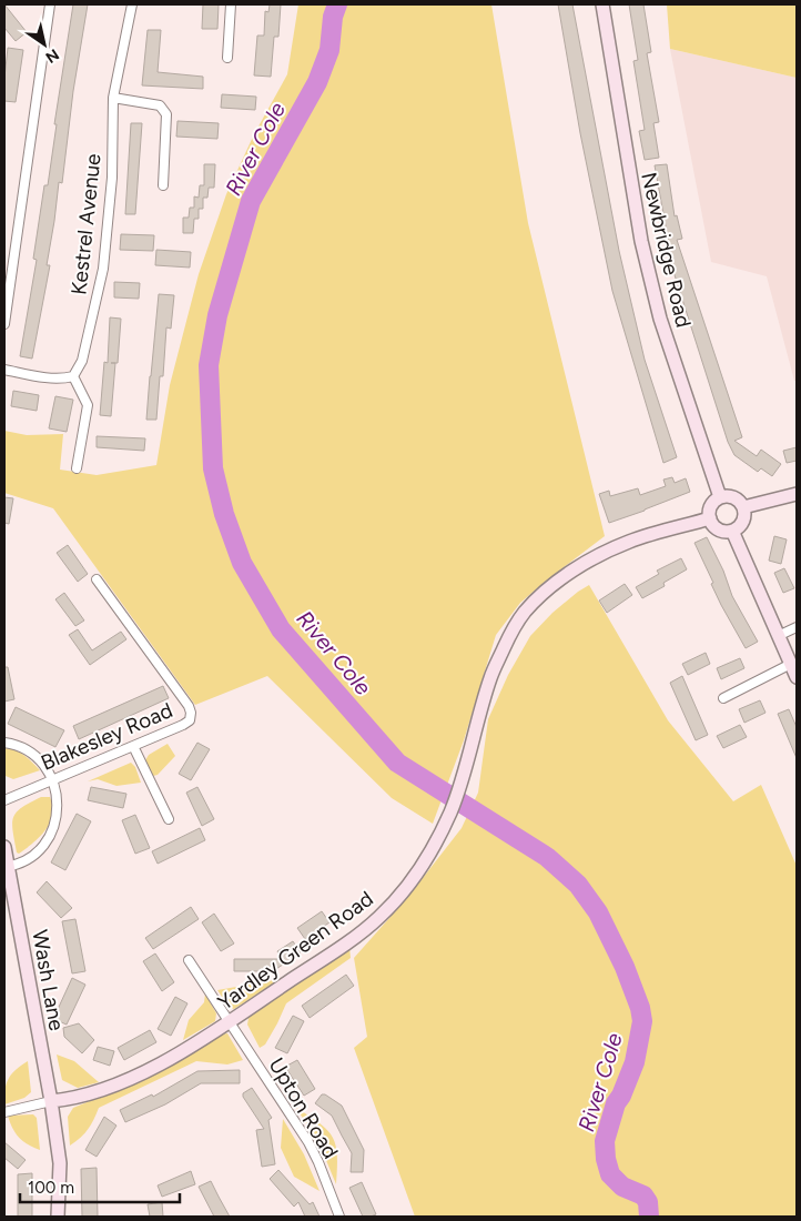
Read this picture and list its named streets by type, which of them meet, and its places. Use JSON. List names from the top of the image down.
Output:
{
  "streets": {
    "street": [
      "Kestrel Avenue",
      "Newbridge Road",
      "Blakesley Road",
      "Yardley Green Road",
      "Wash Lane",
      "Upton Road"
    ]
  },
  "crossings": [
    ["Newbridge Road", "Yardley Green Road"],
    ["Yardley Green Road", "Wash Lane"],
    ["Yardley Green Road", "Upton Road"]
  ],
  "water": ["River Cole"],
  "scale_bar": "100 m",
  "north": "bottom right"
}
